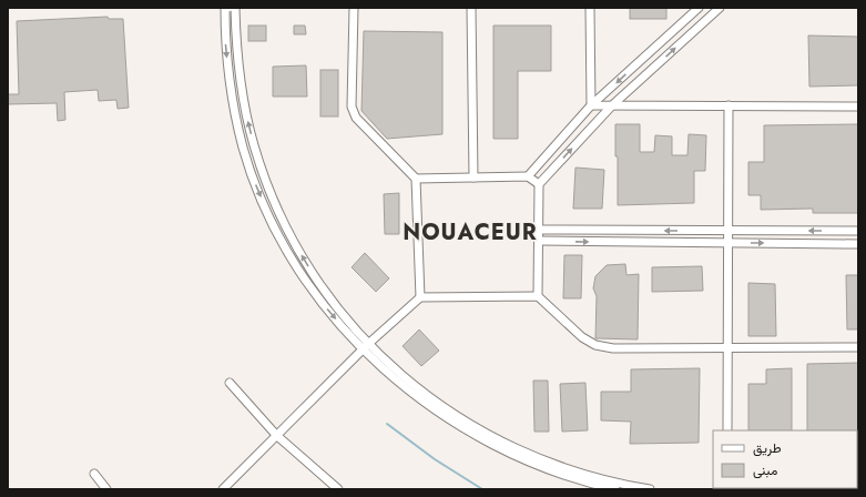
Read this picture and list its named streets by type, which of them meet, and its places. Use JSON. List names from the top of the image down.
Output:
{
  "districts": ["NOUACEUR"],
  "legend": ["طريق", "مبنى"]
}
